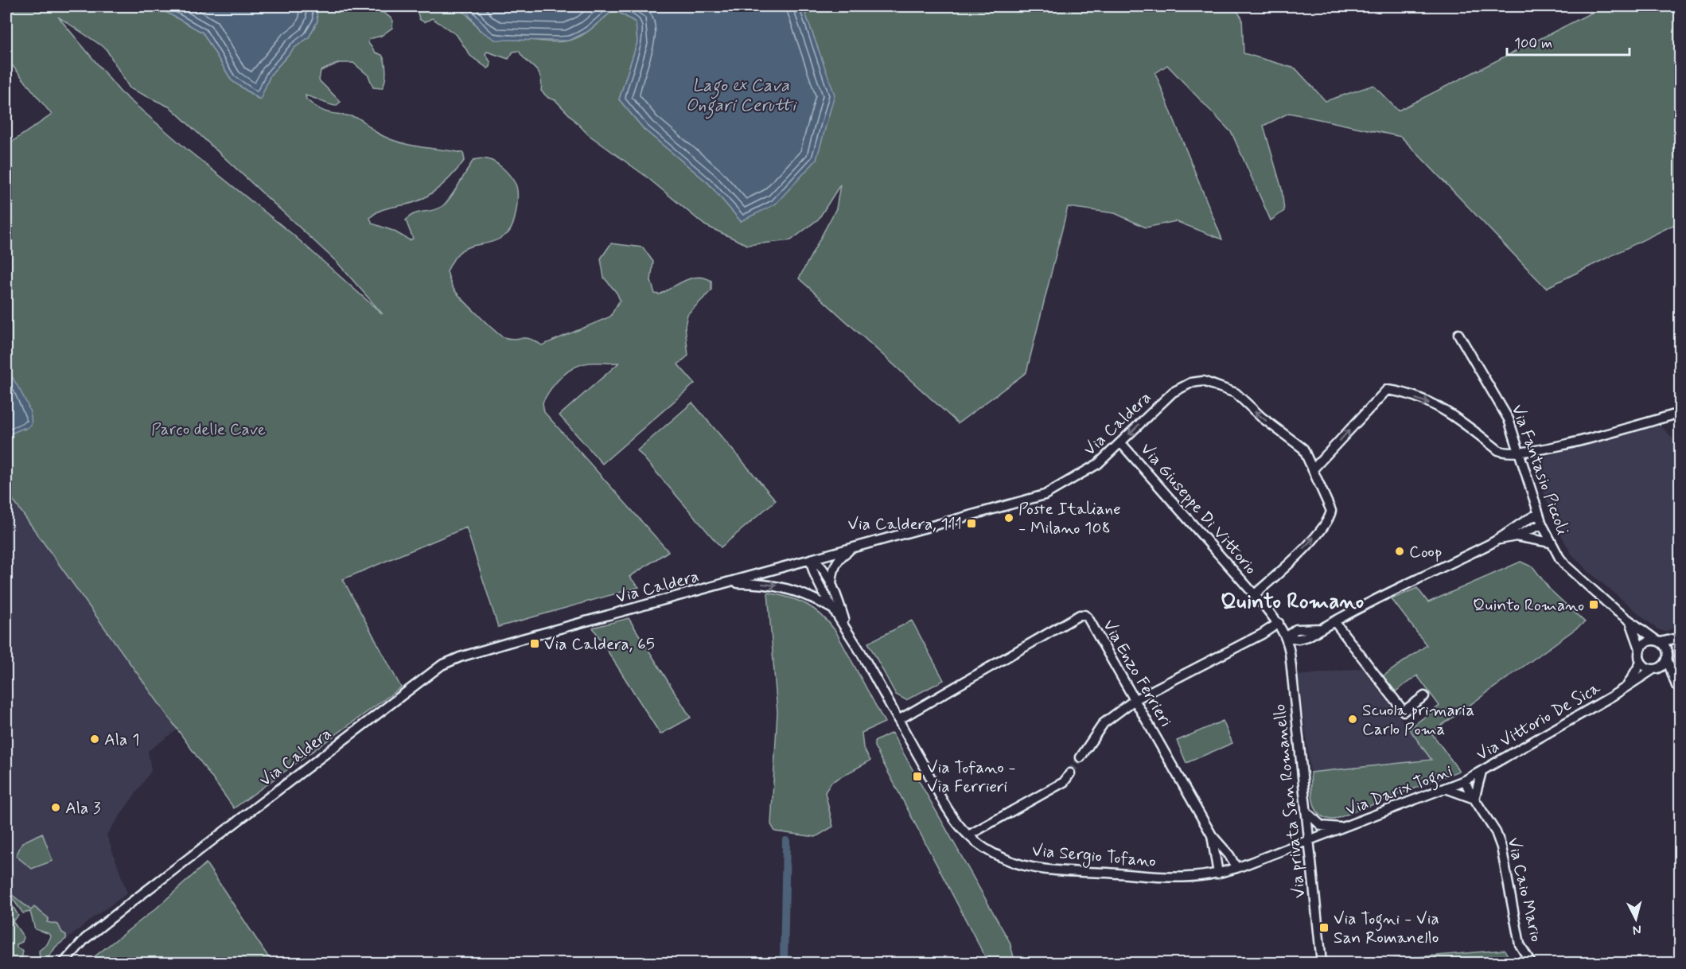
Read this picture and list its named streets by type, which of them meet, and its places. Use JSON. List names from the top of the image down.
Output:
{
  "streets": {
    "street": [
      "Via Caldera",
      "Via Fantasio Piccoli",
      "Via Giuseppe Di Vittorio",
      "Via Enzo Ferrieri",
      "Via Vittorio De Sica",
      "Via Darix Togni",
      "Via privata San Romanello",
      "Via Sergio Tofano",
      "Via Caio Mario"
    ]
  },
  "crossings": [
    ["Via Caldera", "Via Giuseppe Di Vittorio"],
    ["Via Caldera", "Via Sergio Tofano"],
    ["Via Fantasio Piccoli", "Via Vittorio De Sica"],
    ["Via Giuseppe Di Vittorio", "Via privata San Romanello"],
    ["Via Enzo Ferrieri", "Via Sergio Tofano"],
    ["Via Vittorio De Sica", "Via Darix Togni"],
    ["Via Vittorio De Sica", "Via Caio Mario"],
    ["Via Darix Togni", "Via privata San Romanello"],
    ["Via Darix Togni", "Via Sergio Tofano"],
    ["Via Darix Togni", "Via Caio Mario"],
    ["Via privata San Romanello", "Via Sergio Tofano"]
  ],
  "districts": ["Quinto Romano"],
  "water": ["Lago ex Cava Ongari Cerutti"],
  "parks": ["Parco delle Cave"],
  "places": {
    "other": [
      "Poste Italiane - Milano 108",
      "Coop",
      "Scuola primaria Carlo Poma",
      "Ala 1",
      "Ala 3"
    ],
    "transit": [
      "Via Caldera, 111",
      "Quinto Romano",
      "Via Caldera, 65",
      "Via Tofano - Via Ferrieri",
      "Via Togni - Via San Romanello"
    ]
  },
  "scale_bar": "100 m",
  "north": "bottom"
}
